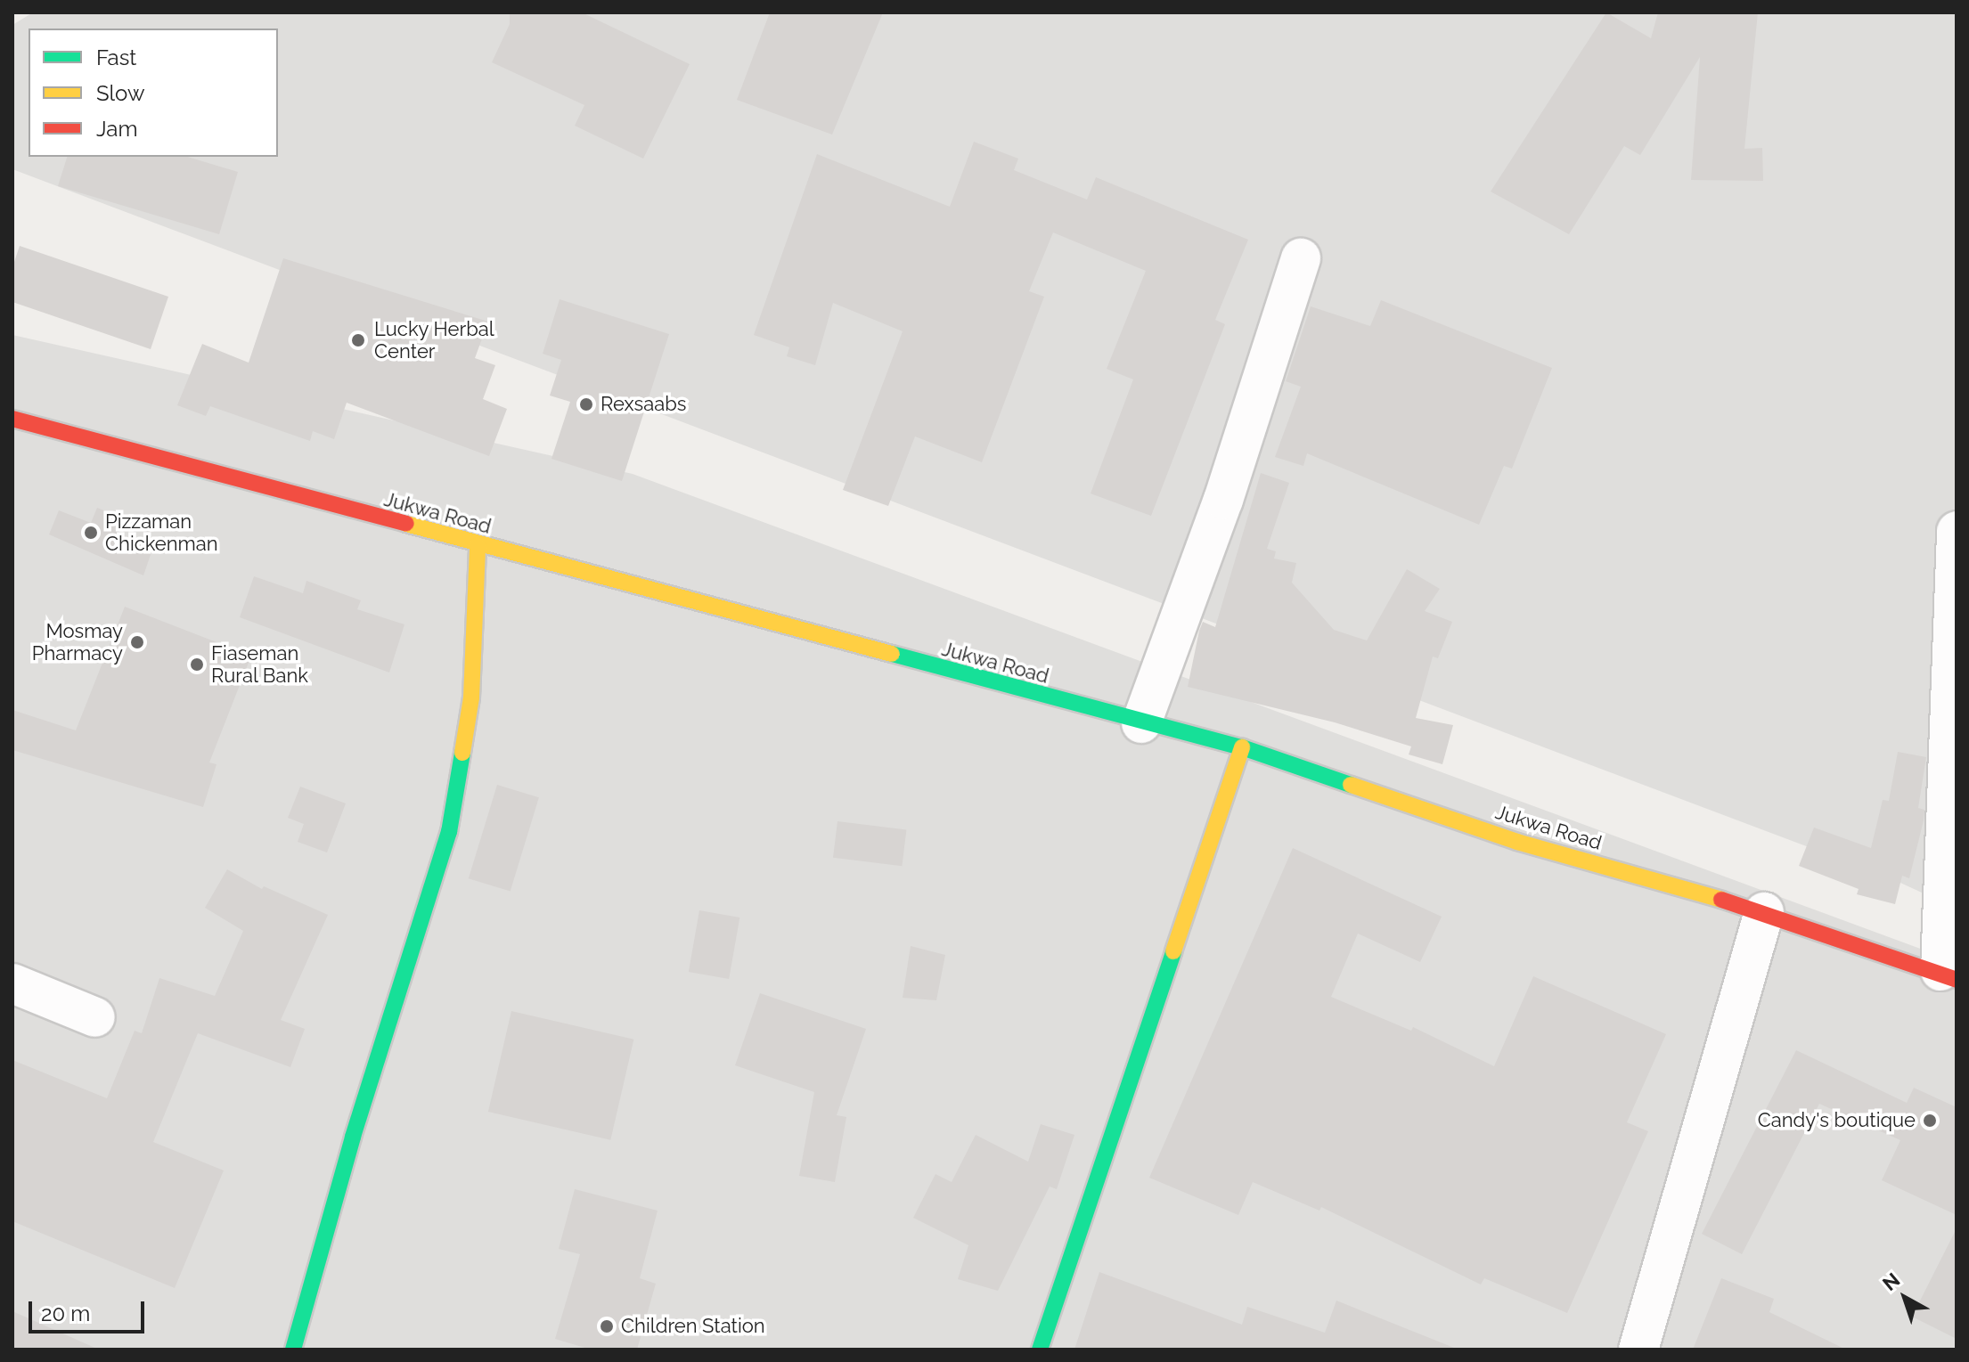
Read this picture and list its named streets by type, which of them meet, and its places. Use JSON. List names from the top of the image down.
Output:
{
  "streets": {
    "main road": ["Jukwa Road"]
  },
  "places": [
    "Lucky Herbal Center",
    "Rexsaabs",
    "Pizzaman Chickenman",
    "Mosmay Pharmacy",
    "Fiaseman Rural Bank",
    "Candy's boutique",
    "Children Station"
  ],
  "legend": ["Fast", "Slow", "Jam"],
  "scale_bar": "20 m",
  "north": "top left"
}
